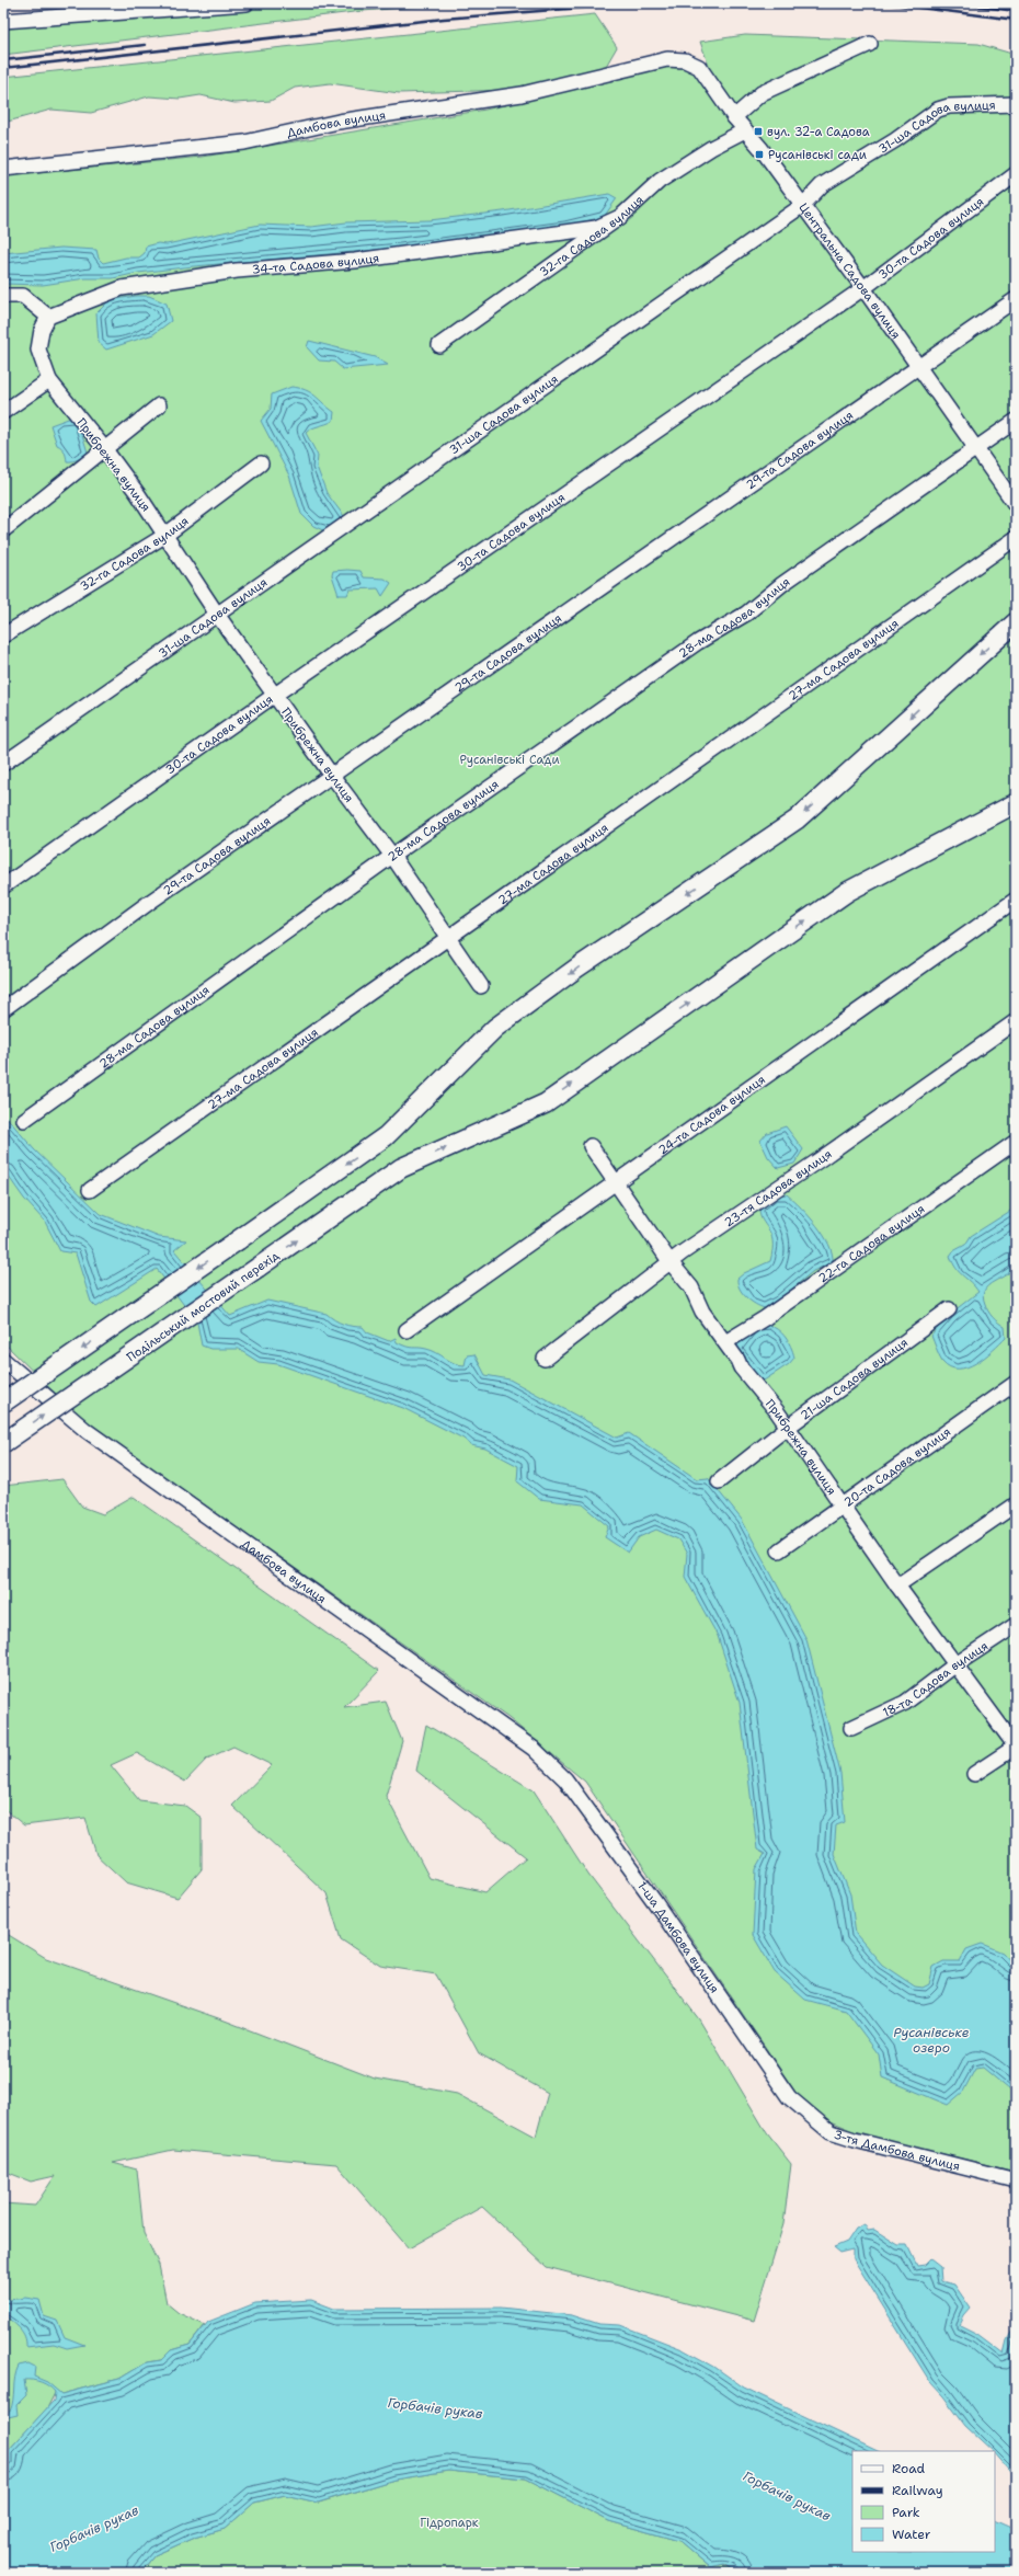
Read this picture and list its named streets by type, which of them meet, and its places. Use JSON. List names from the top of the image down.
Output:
{
  "streets": {
    "main road": ["Подільський мостовий перехід"],
    "street": [
      "Дамбова вулиця",
      "31-ша Садова вулиця",
      "32-га Садова вулиця",
      "30-та Садова вулиця",
      "34-та Садова вулиця",
      "Центральна Садова вулиця",
      "29-та Садова вулиця",
      "Прибрежна вулиця",
      "28-ма Садова вулиця",
      "27-ма Садова вулиця",
      "24-та Садова вулиця",
      "23-тя Садова вулиця",
      "22-га Садова вулиця",
      "21-ша Садова вулиця",
      "20-та Садова вулиця",
      "18-та Садова вулиця",
      "1-ша Дамбова вулиця",
      "3-тя Дамбова вулиця"
    ]
  },
  "crossings": [
    ["Дамбова вулиця", "Центральна Садова вулиця"],
    ["Дамбова вулиця", "1-ша Дамбова вулиця"],
    ["31-ша Садова вулиця", "Центральна Садова вулиця"],
    ["31-ша Садова вулиця", "Прибрежна вулиця"],
    ["32-га Садова вулиця", "34-та Садова вулиця"],
    ["32-га Садова вулиця", "Центральна Садова вулиця"],
    ["32-га Садова вулиця", "Прибрежна вулиця"],
    ["30-та Садова вулиця", "Центральна Садова вулиця"],
    ["30-та Садова вулиця", "Прибрежна вулиця"],
    ["34-та Садова вулиця", "Прибрежна вулиця"],
    ["Центральна Садова вулиця", "29-та Садова вулиця"],
    ["Центральна Садова вулиця", "28-ма Садова вулиця"],
    ["29-та Садова вулиця", "Прибрежна вулиця"],
    ["Прибрежна вулиця", "28-ма Садова вулиця"],
    ["Прибрежна вулиця", "27-ма Садова вулиця"],
    ["Прибрежна вулиця", "24-та Садова вулиця"],
    ["Прибрежна вулиця", "23-тя Садова вулиця"],
    ["Прибрежна вулиця", "22-га Садова вулиця"],
    ["Прибрежна вулиця", "21-ша Садова вулиця"],
    ["Прибрежна вулиця", "20-та Садова вулиця"],
    ["Прибрежна вулиця", "18-та Садова вулиця"],
    ["1-ша Дамбова вулиця", "3-тя Дамбова вулиця"]
  ],
  "water": ["Русанівське озеро", "Горбачів рукав"],
  "parks": ["Русанівські Сади", "Гідропарк"],
  "places": {
    "transit": ["вул. 32-а Садова", "Русанівські сади"]
  },
  "legend": [
    "Road",
    "Railway",
    "Park",
    "Water"
  ]
}
